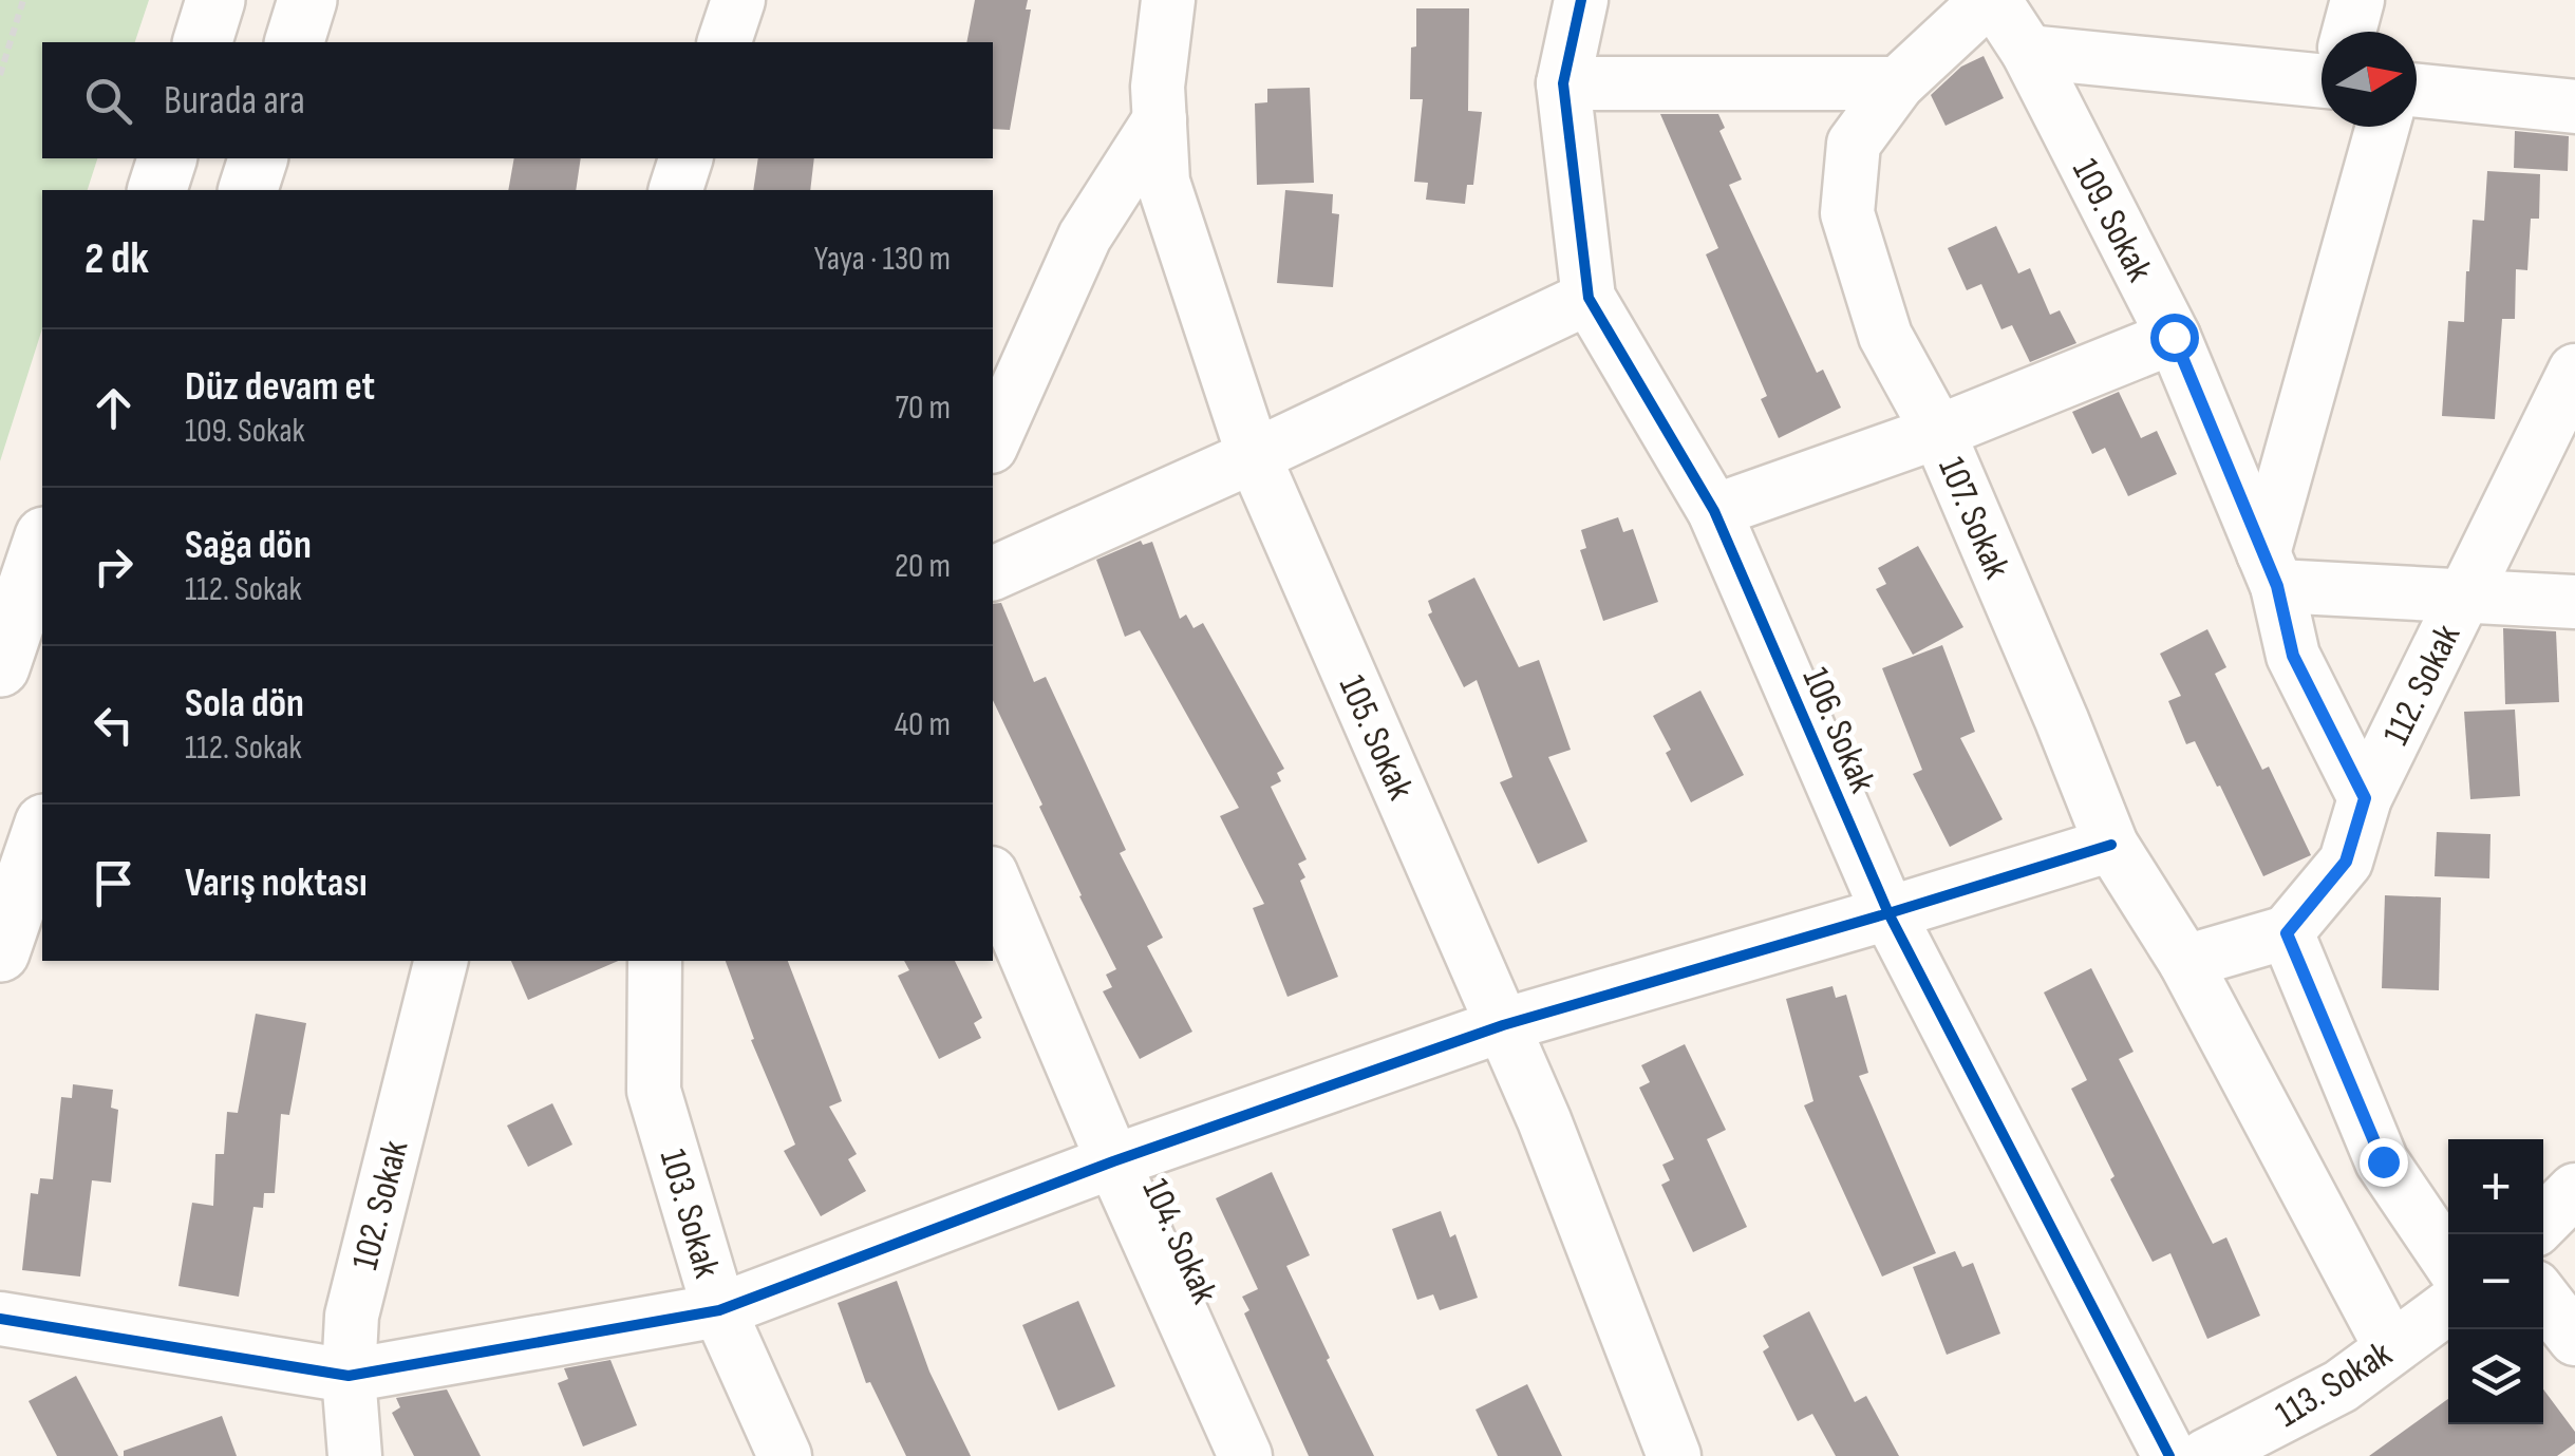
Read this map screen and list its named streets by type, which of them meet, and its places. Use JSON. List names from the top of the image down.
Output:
{
  "streets": {
    "street": [
      "109. Sokak",
      "107. Sokak",
      "112. Sokak",
      "106. Sokak",
      "105. Sokak",
      "102. Sokak",
      "103. Sokak",
      "104. Sokak",
      "113. Sokak"
    ]
  },
  "crossings": [
    ["109. Sokak", "107. Sokak"],
    ["109. Sokak", "112. Sokak"],
    ["107. Sokak", "113. Sokak"]
  ],
  "north": "right",
  "page": {
    "search": "Burada ara",
    "heading": ["2 dk", "Yaya · 130 m"],
    "list": [
      ["Düz devam et", "109. Sokak", "70 m"],
      ["Sağa dön", "112. Sokak", "20 m"],
      ["Sola dön", "112. Sokak", "40 m"],
      "Varış noktası"
    ],
    "map_buttons": ["+", "−"]
  }
}
